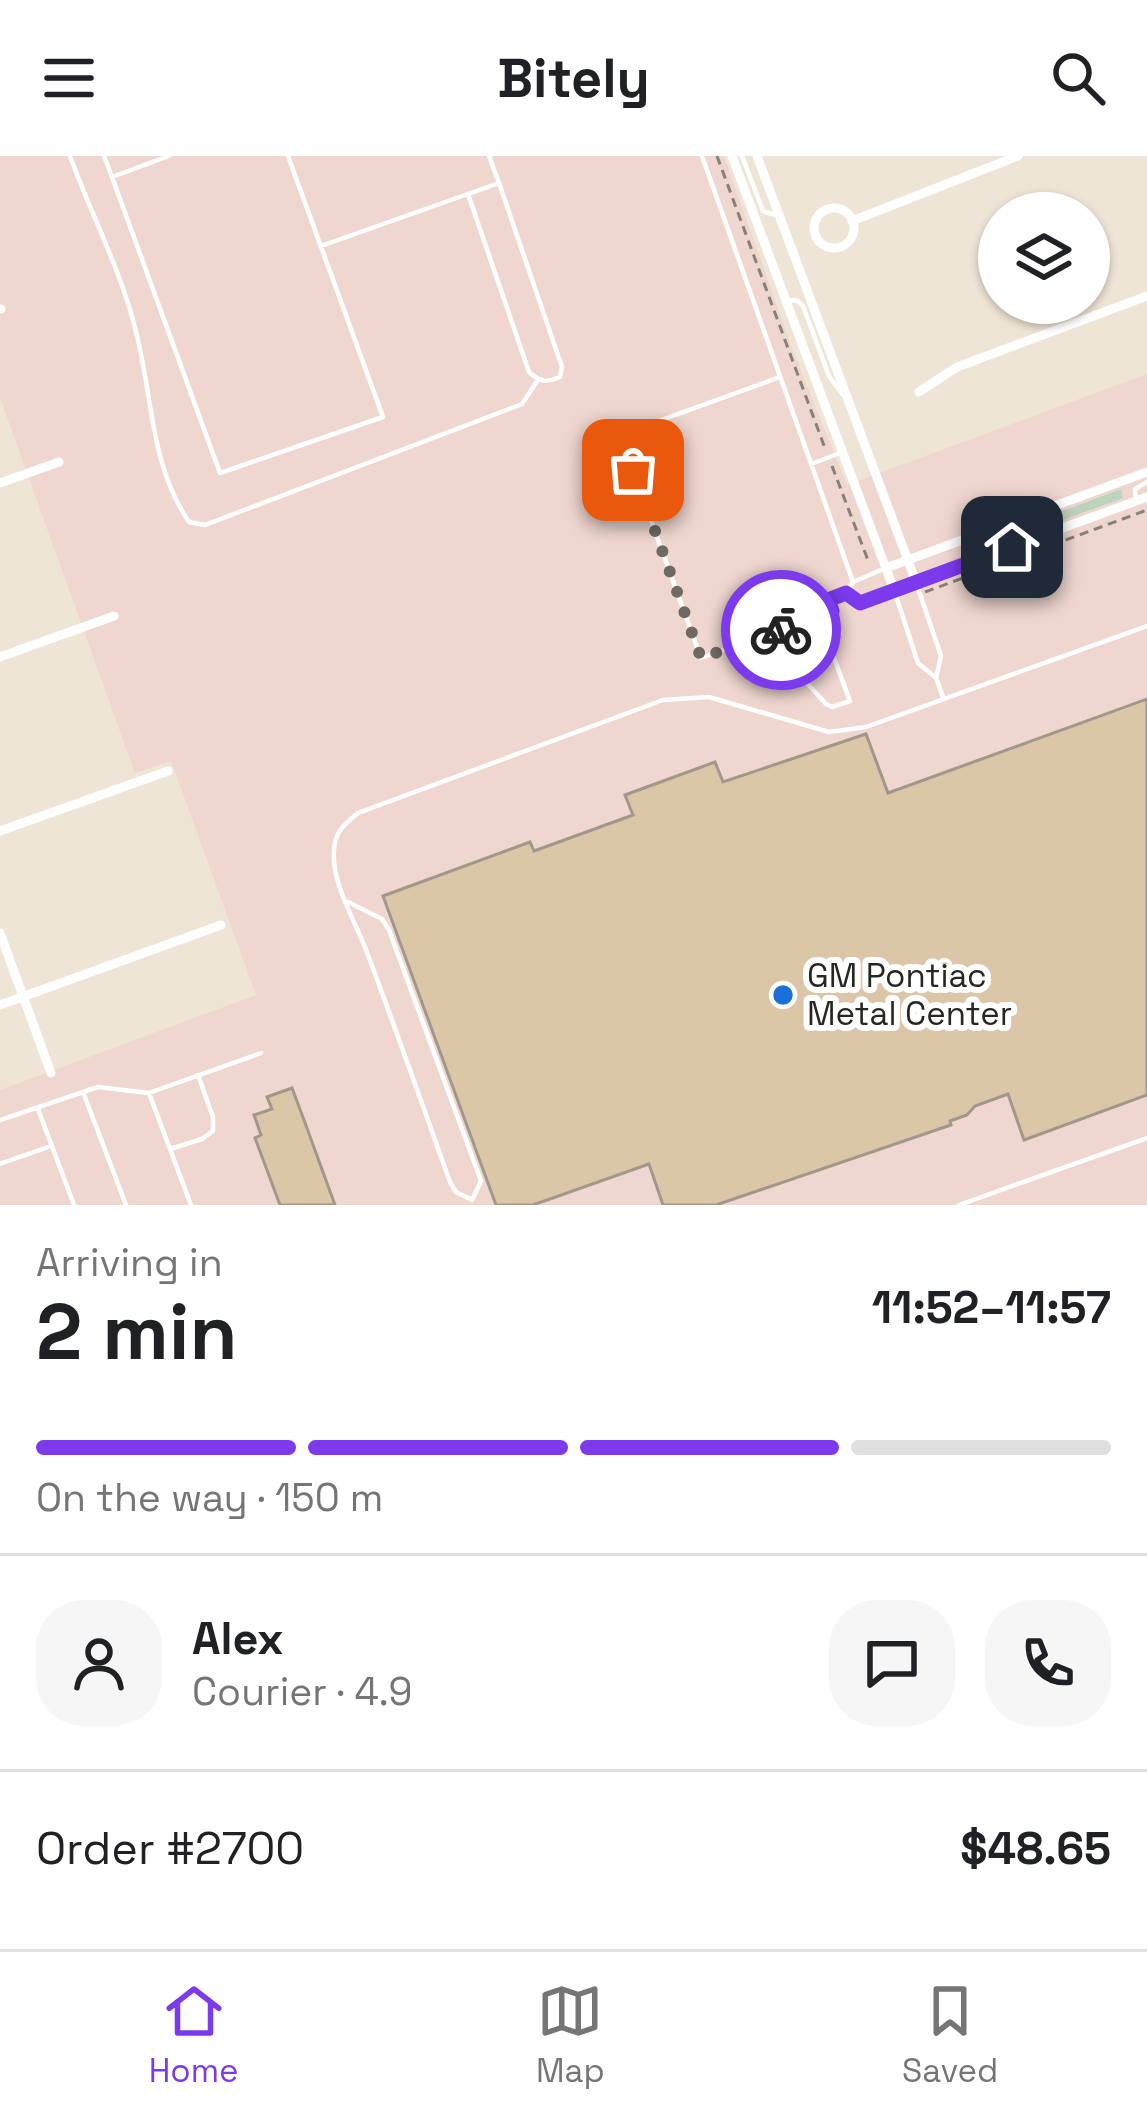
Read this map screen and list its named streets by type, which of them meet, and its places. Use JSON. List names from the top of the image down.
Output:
{
  "places": ["GM Pontiac Metal Center"],
  "page": {
    "header": "Bitely",
    "heading": ["2 min", "Arriving in", "11:52–11:57"],
    "panel": [
      "Alex",
      "Courier · 4.9",
      "Order #2700",
      "$48.65"
    ],
    "bar": "On the way · 150 m",
    "tabs": ["Home", "Map", "Saved"]
  }
}
